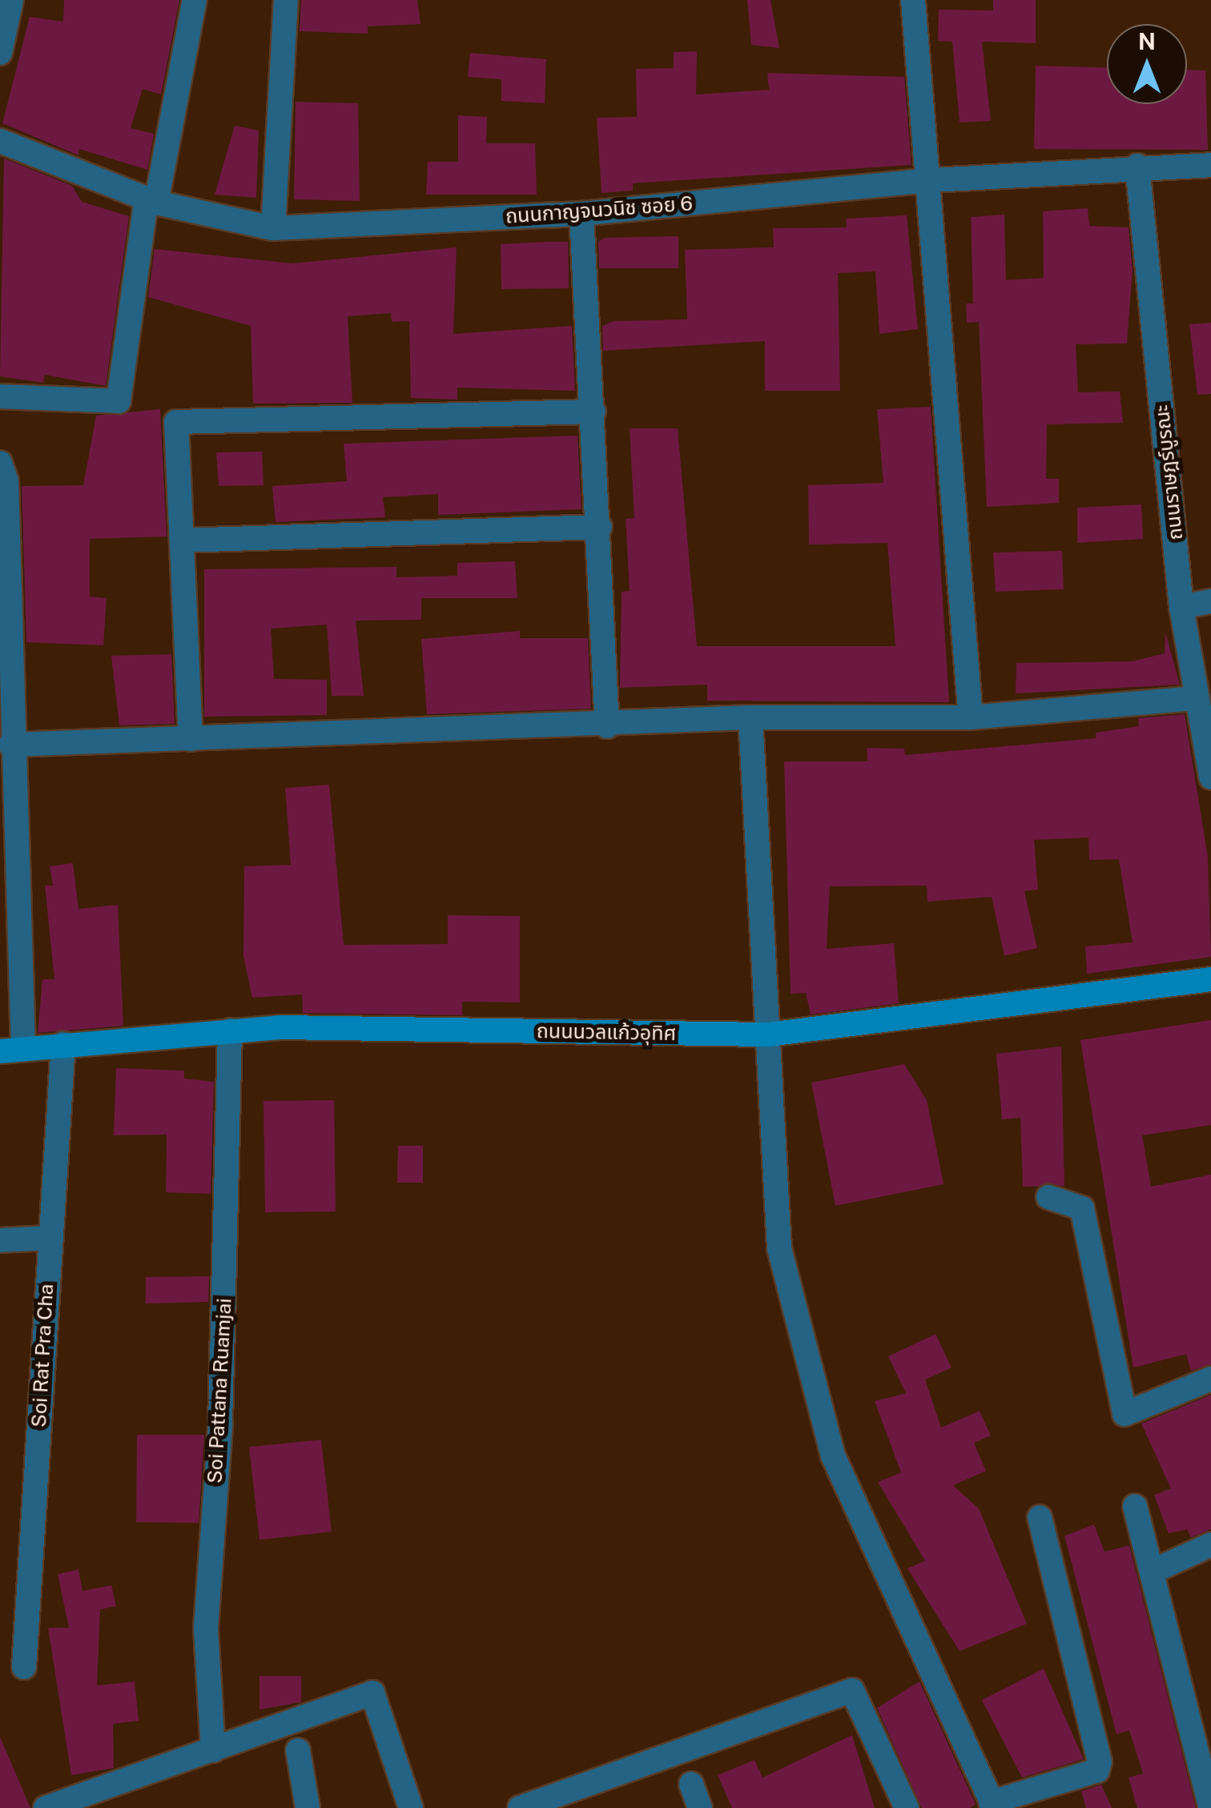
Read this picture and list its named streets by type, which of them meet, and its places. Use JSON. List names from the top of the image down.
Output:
{
  "streets": {
    "street": [
      "ถนนกาญจนวนิช ซอย 6",
      "ถนนราษฎร์บูรณะ",
      "ถนนนวลแก้วอุทิศ",
      "Soi Rat Pra Cha",
      "Soi Pattana Ruamjai"
    ]
  },
  "crossings": [
    ["ถนนกาญจนวนิช ซอย 6", "ถนนราษฎร์บูรณะ"],
    ["ถนนนวลแก้วอุทิศ", "Soi Rat Pra Cha"],
    ["ถนนนวลแก้วอุทิศ", "Soi Pattana Ruamjai"]
  ],
  "north": "top"
}
